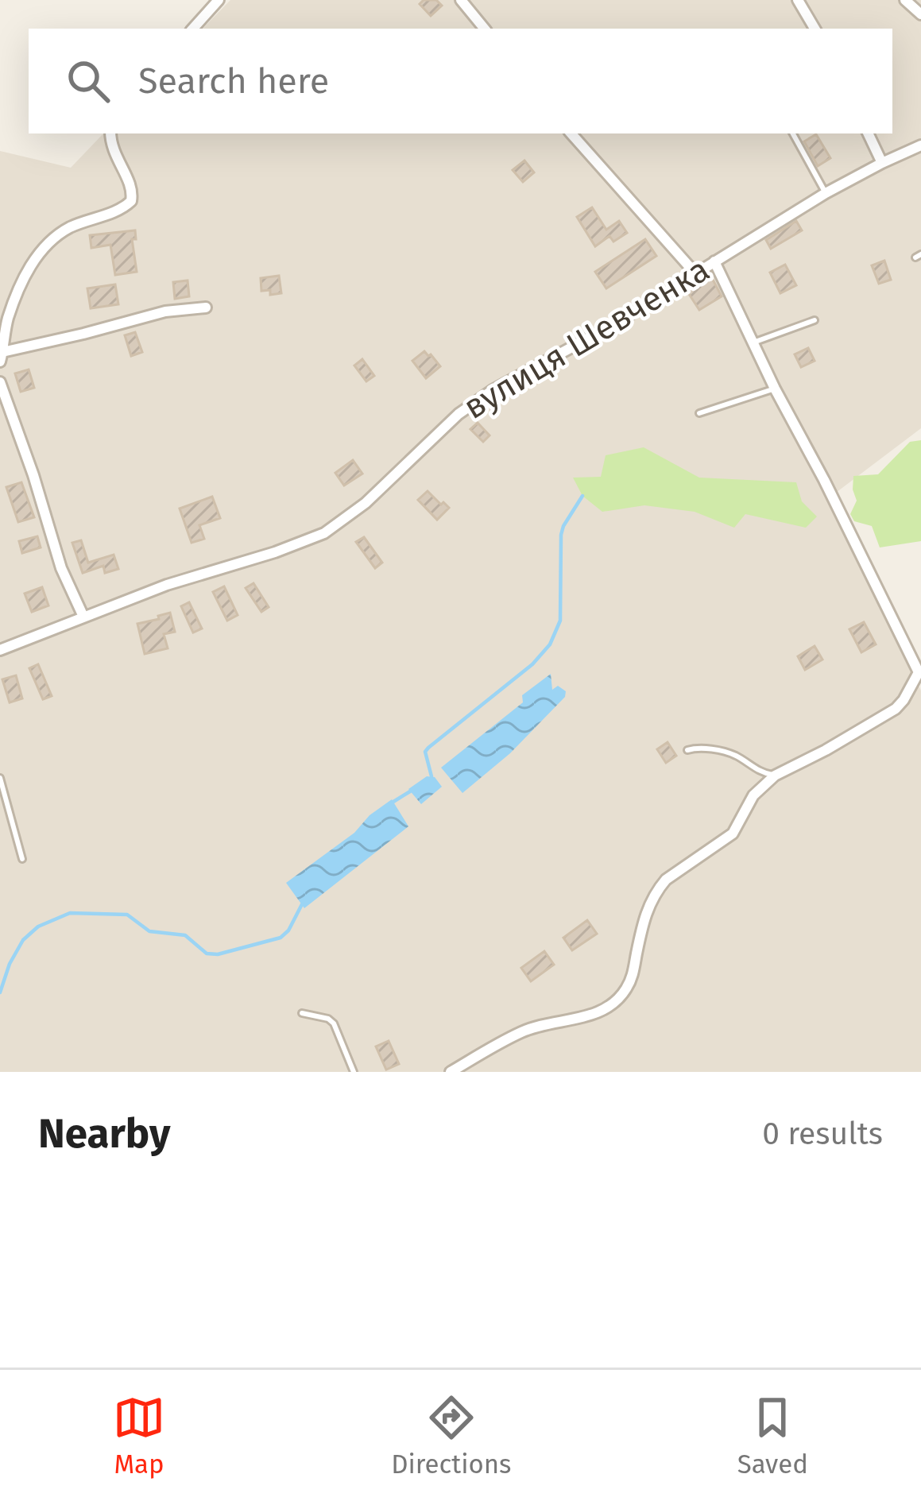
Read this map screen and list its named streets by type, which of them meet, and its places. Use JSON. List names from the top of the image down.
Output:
{
  "streets": {
    "street": ["вулиця Шевченка"]
  },
  "page": {
    "search": "Search here",
    "heading": ["Nearby", "0 results"],
    "nav": ["Map", "Directions", "Saved"]
  }
}
